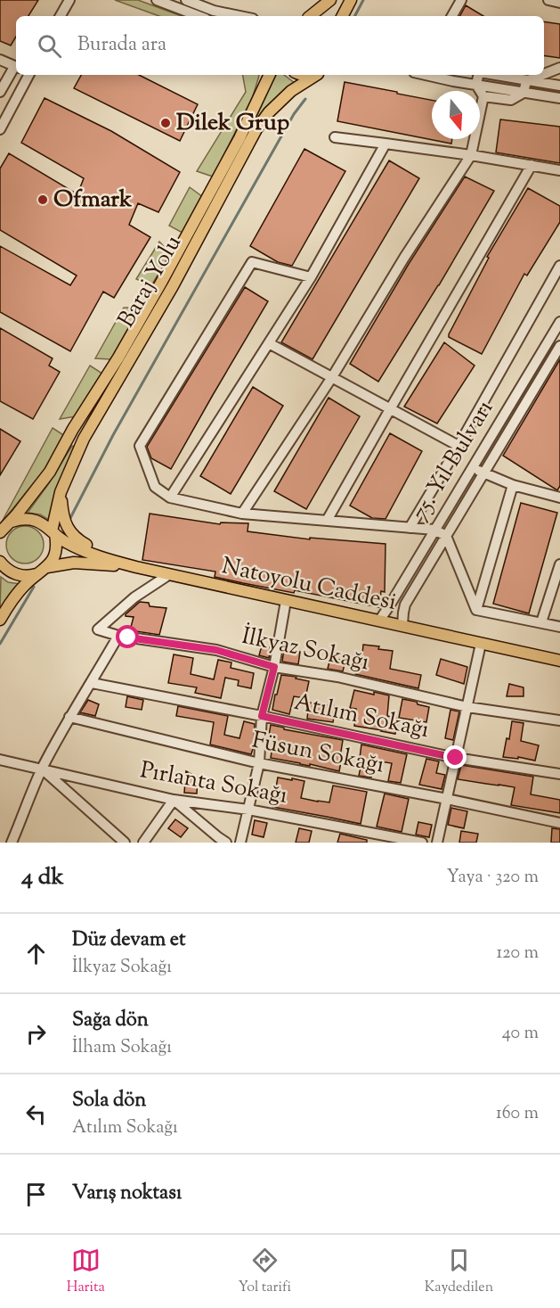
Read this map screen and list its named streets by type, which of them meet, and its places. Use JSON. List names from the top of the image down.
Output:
{
  "streets": {
    "main road": ["Baraj Yolu", "Natoyolu Caddesi"],
    "street": [
      "75. Yıl Bulvarı",
      "İlkyaz Sokağı",
      "Atılım Sokağı",
      "Füsun Sokağı",
      "Pırlanta Sokağı"
    ]
  },
  "crossings": [
    ["Baraj Yolu", "Natoyolu Caddesi"],
    ["75. Yıl Bulvarı", "Natoyolu Caddesi"],
    ["Natoyolu Caddesi", "İlkyaz Sokağı"]
  ],
  "places": ["Dilek Grup", "Ofmark"],
  "north": "bottom",
  "page": {
    "search": "Burada ara",
    "heading": ["4 dk", "Yaya · 320 m"],
    "list": [
      ["Düz devam et", "İlkyaz Sokağı", "120 m"],
      ["Sağa dön", "İlham Sokağı", "40 m"],
      ["Sola dön", "Atılım Sokağı", "160 m"],
      "Varış noktası"
    ],
    "nav": ["Harita", "Yol tarifi", "Kaydedilen"]
  }
}
